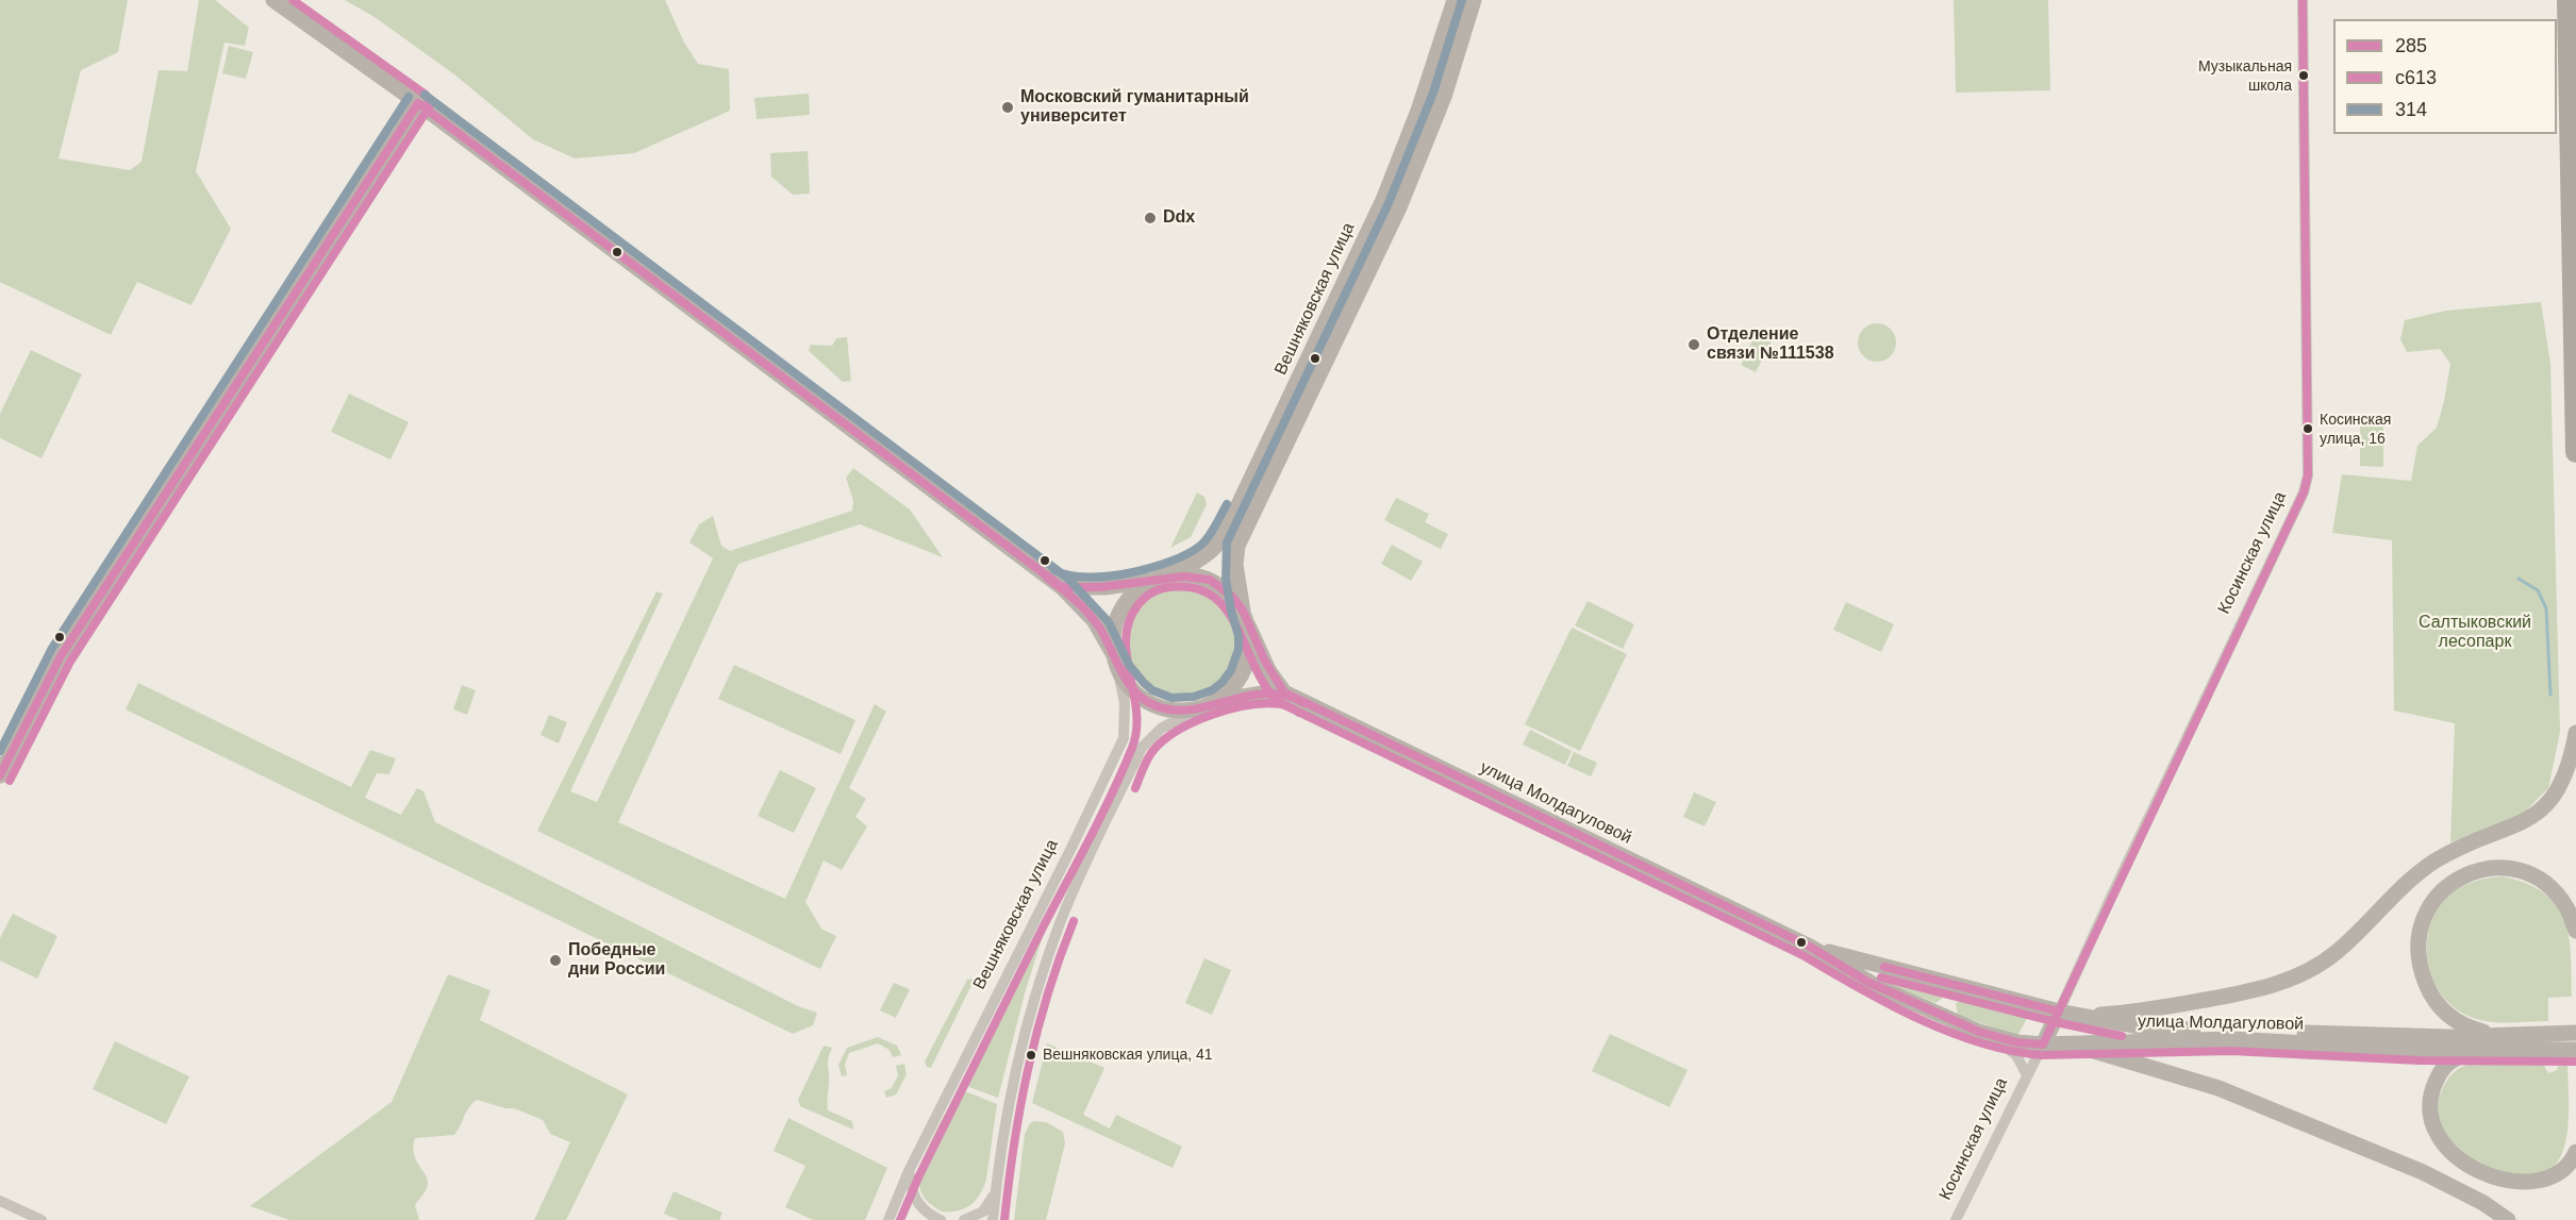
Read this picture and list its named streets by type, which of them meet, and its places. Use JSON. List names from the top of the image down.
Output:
{
  "streets": {
    "main road": ["Вешняковская улица", "Косинская улица", "улица Молдагуловой"]
  },
  "crossings": [
    ["Косинская улица", "улица Молдагуловой"]
  ],
  "parks": ["Салтыковский лесопарк"],
  "places": [
    "Музыкальная школа",
    "Московский гуманитарный университет",
    "Ddx",
    "Отделение связи №111538",
    "Косинская улица, 16",
    "Победные дни России",
    "Вешняковская улица, 41"
  ],
  "lines": ["transit line 285", "transit line с613", "transit line 314"],
  "legend": ["285", "с613", "314"]
}
